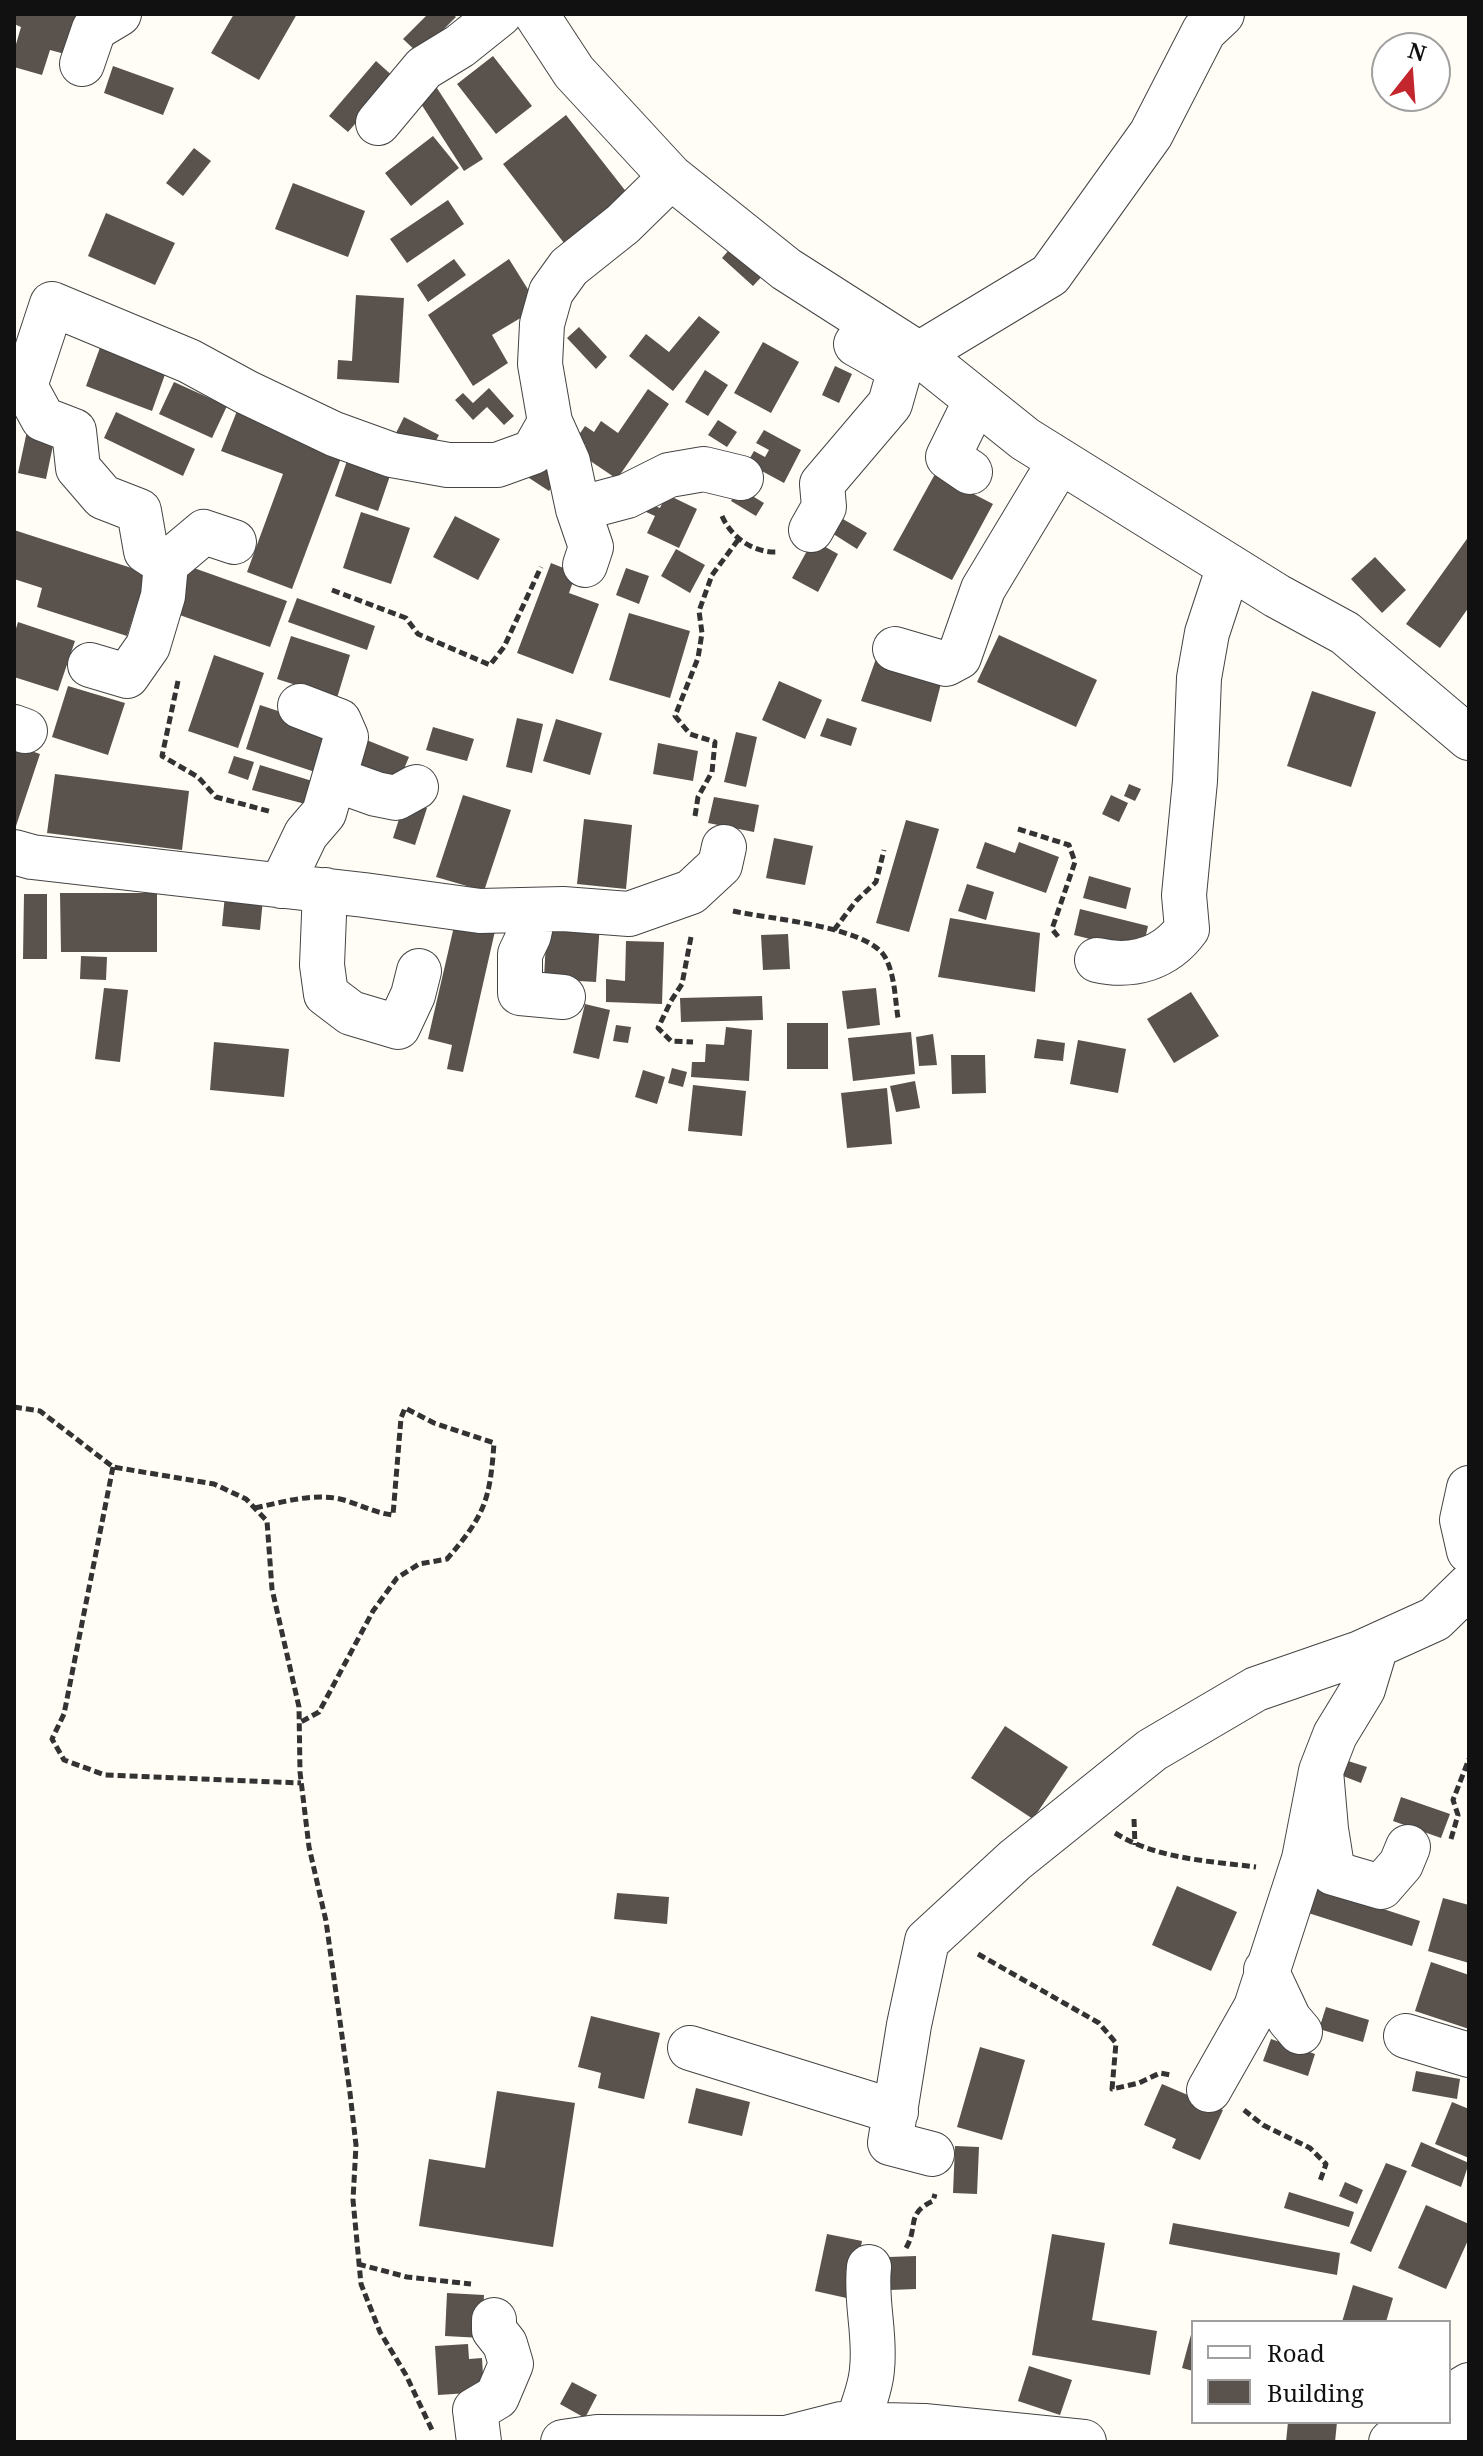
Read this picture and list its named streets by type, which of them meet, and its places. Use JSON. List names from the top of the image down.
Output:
{
  "legend": ["Road", "Building"],
  "north": "top"
}
